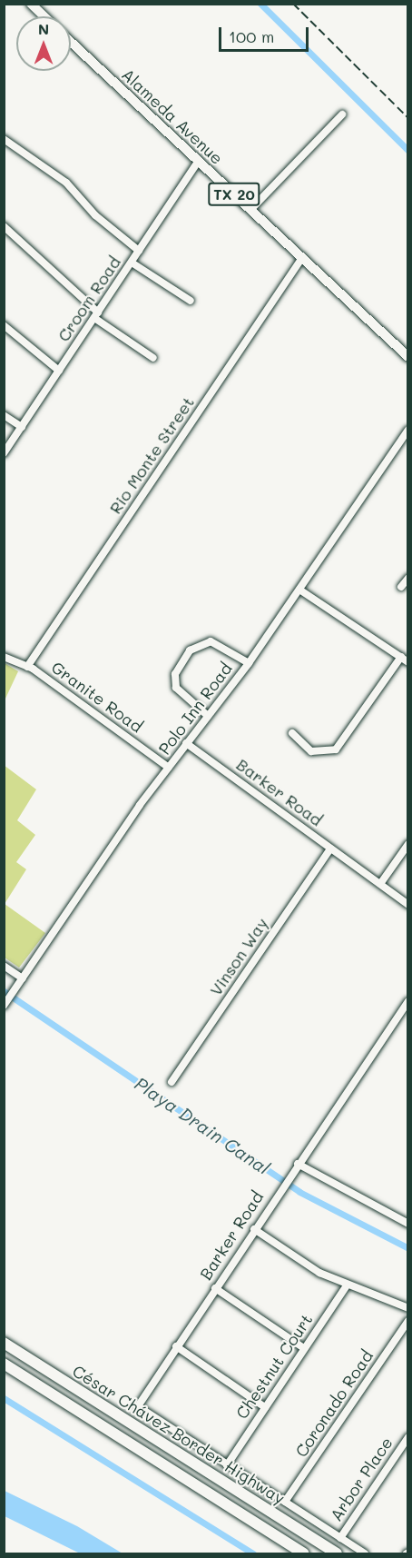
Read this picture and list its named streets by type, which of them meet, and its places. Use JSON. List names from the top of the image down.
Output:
{
  "streets": {
    "highway": ["César Chávez Border Highway"],
    "main road": ["Alameda Avenue", "TX 20"],
    "street": [
      "Croom Road",
      "Rio Monte Street",
      "Granite Road",
      "Polo Inn Road",
      "Barker Road",
      "Vinson Way",
      "Chestnut Court",
      "Coronado Road",
      "Arbor Place"
    ]
  },
  "crossings": [
    ["Alameda Avenue", "Croom Road"],
    ["Alameda Avenue", "Rio Monte Street"],
    ["Rio Monte Street", "Granite Road"],
    ["Granite Road", "Polo Inn Road"],
    ["Polo Inn Road", "Barker Road"],
    ["Barker Road", "Vinson Way"],
    ["Barker Road", "Chestnut Court"]
  ],
  "water": ["Playa Drain Canal"],
  "scale_bar": "100 m",
  "north": "top"
}
